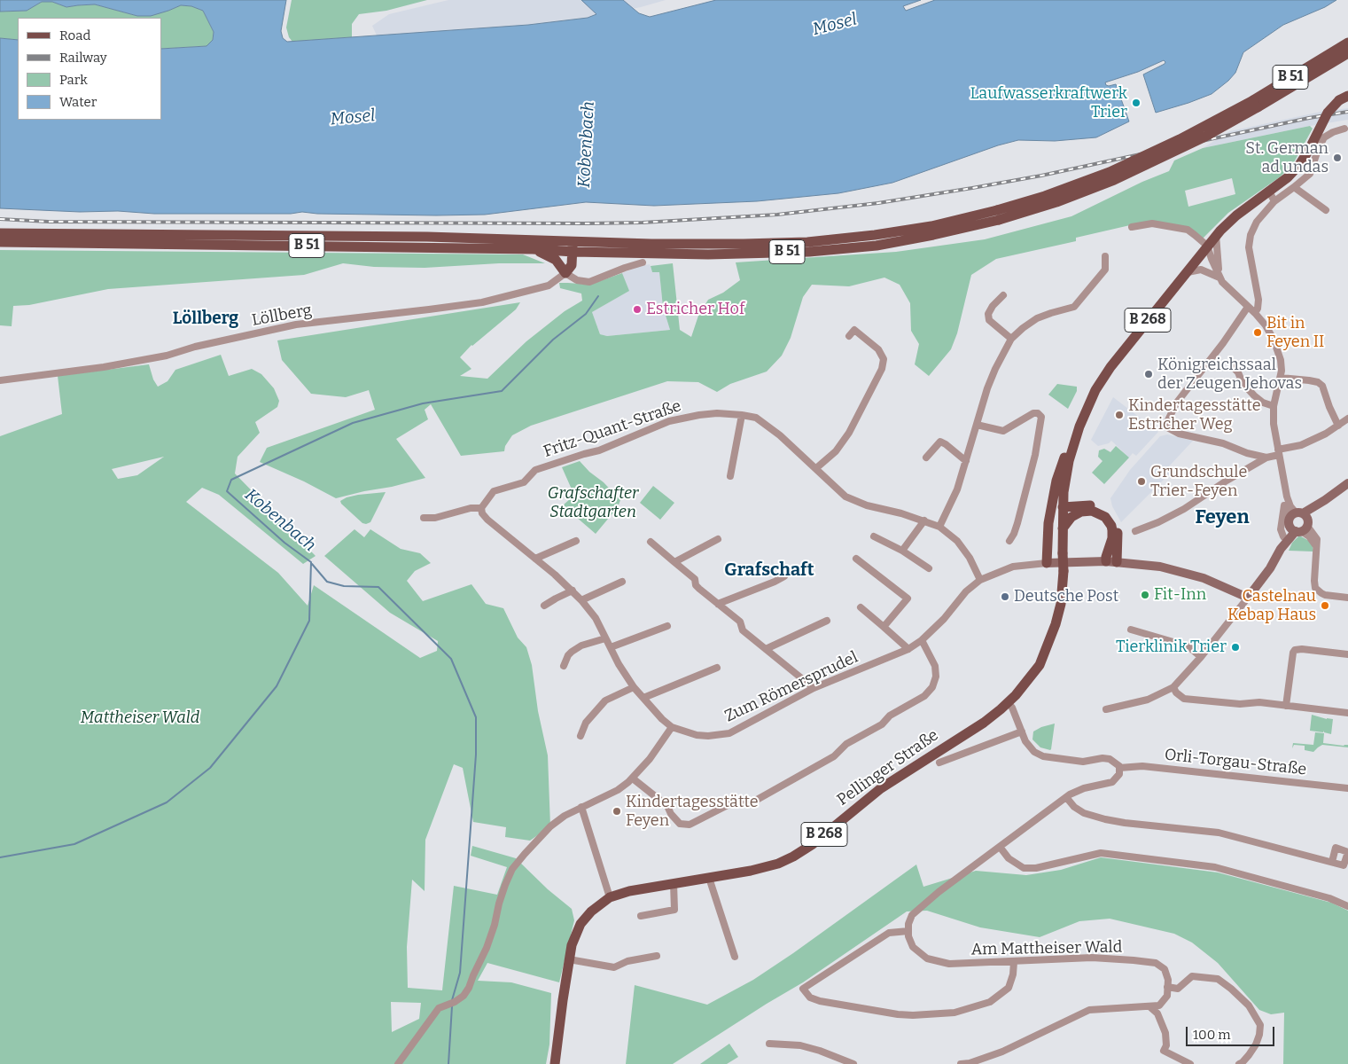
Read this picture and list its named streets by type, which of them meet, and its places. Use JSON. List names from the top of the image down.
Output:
{
  "streets": {
    "main road": ["B 51", "B 268", "Pellinger Straße"],
    "street": [
      "Löllberg",
      "Fritz-Quant-Straße",
      "Zum Römersprudel",
      "Orli-Torgau-Straße",
      "Am Mattheiser Wald"
    ]
  },
  "crossings": [
    ["B 268", "Pellinger Straße"],
    ["Fritz-Quant-Straße", "Zum Römersprudel"]
  ],
  "districts": ["Löllberg", "Feyen", "Grafschaft"],
  "water": ["Mosel", "Kobenbach"],
  "parks": ["Grafschafter Stadtgarten", "Mattheiser Wald"],
  "places": [
    "Laufwasserkraftwerk Trier",
    "St. German ad undas",
    "Estricher Hof",
    "Bit in Feyen II",
    "Königreichssaal der Zeugen Jehovas",
    "Kindertagesstätte Estricher Weg",
    "Grundschule Trier-Feyen",
    "Fit-Inn",
    "Deutsche Post",
    "Castelnau Kebap Haus",
    "Tierklinik Trier",
    "Kindertagesstätte Feyen"
  ],
  "legend": [
    "Road",
    "Railway",
    "Park",
    "Water"
  ],
  "scale_bar": "100 m"
}
